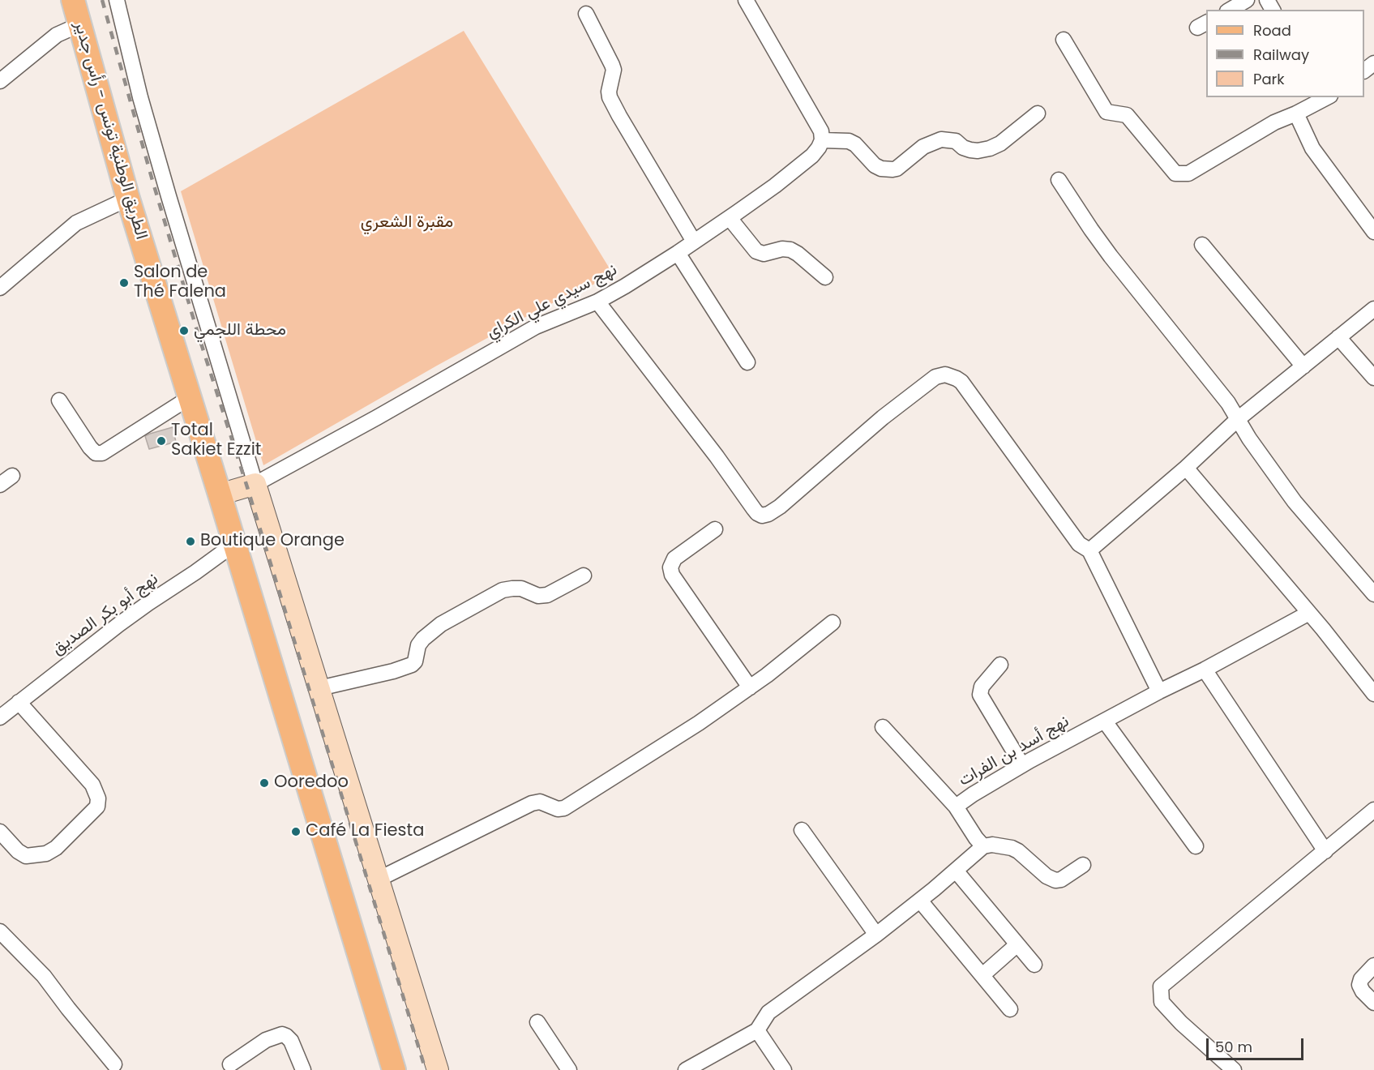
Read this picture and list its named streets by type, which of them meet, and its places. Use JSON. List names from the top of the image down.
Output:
{
  "streets": {
    "main road": ["الطريق الوطنية تونس - رأس جدير"],
    "street": ["نهج سيدي علي الكراي", "نهج أبو بكر الصديق", "نهج أسد بن الفرات"]
  },
  "crossings": [
    ["الطريق الوطنية تونس - رأس جدير", "نهج أبو بكر الصديق"]
  ],
  "parks": ["مقبرة الشعري"],
  "places": [
    "Salon de Thé Falena",
    "محطة اللجمي",
    "Total Sakiet Ezzit",
    "Boutique Orange",
    "Ooredoo",
    "Café La Fiesta"
  ],
  "legend": ["Road", "Railway", "Park"],
  "scale_bar": "50 m"
}
